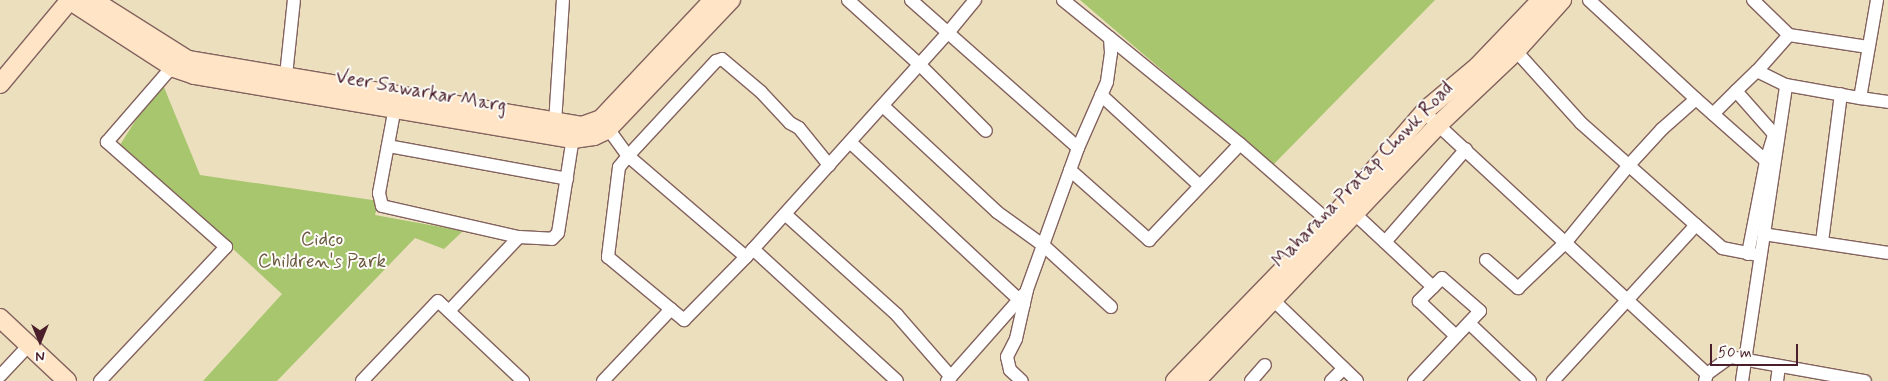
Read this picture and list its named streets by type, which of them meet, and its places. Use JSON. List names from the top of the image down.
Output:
{
  "streets": {
    "street": ["Veer Sawarkar Marg", "Maharana Pratap Chowk Road"]
  },
  "parks": ["Cidco Children's Park"],
  "scale_bar": "50 m",
  "north": "bottom"
}
